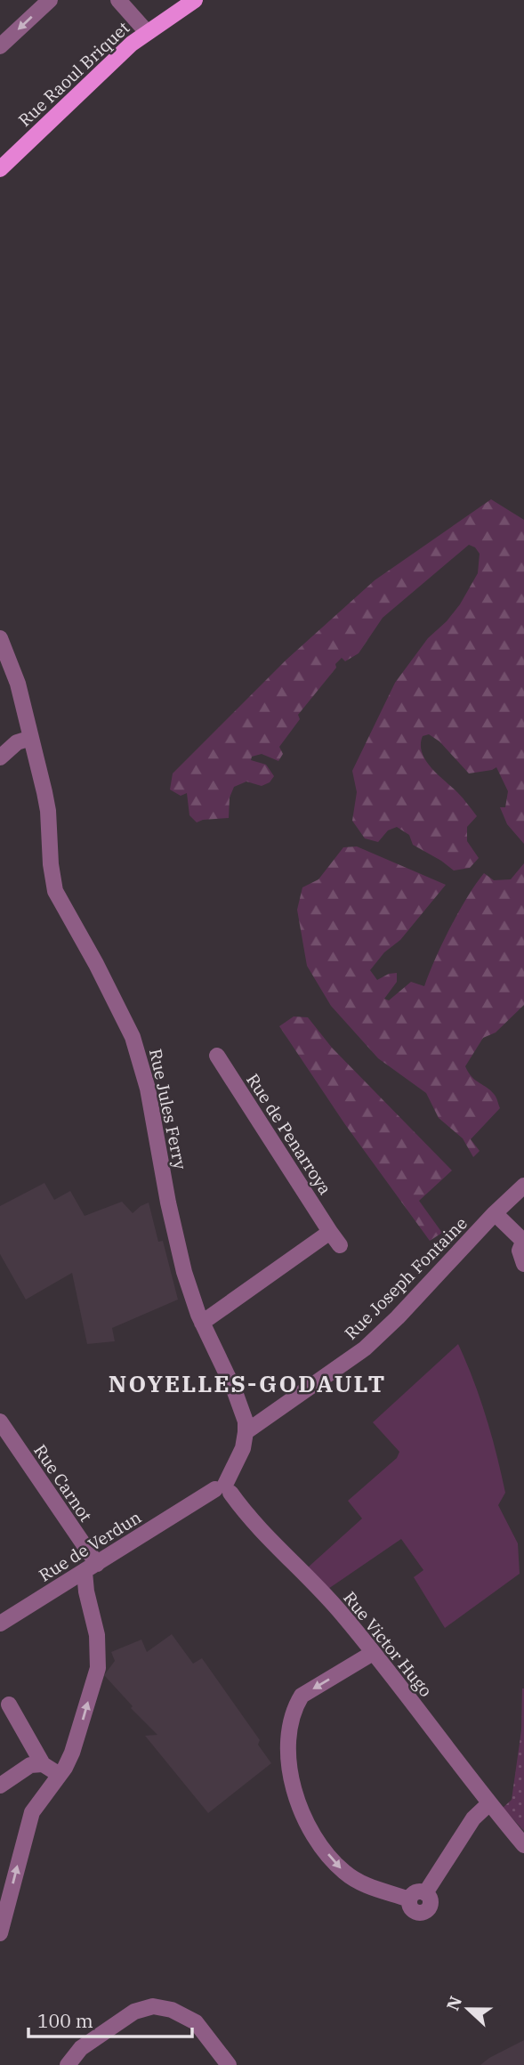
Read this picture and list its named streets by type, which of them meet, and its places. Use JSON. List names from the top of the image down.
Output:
{
  "streets": {
    "main road": ["Rue Raoul Briquet"],
    "street": [
      "Rue Jules Ferry",
      "Rue de Penarroya",
      "Rue Joseph Fontaine",
      "Rue Carnot",
      "Rue de Verdun",
      "Rue Victor Hugo"
    ]
  },
  "crossings": [
    ["Rue Jules Ferry", "Rue de Penarroya"],
    ["Rue Jules Ferry", "Rue Joseph Fontaine"],
    ["Rue Carnot", "Rue de Verdun"],
    ["Rue de Verdun", "Rue Victor Hugo"]
  ],
  "districts": ["NOYELLES-GODAULT"],
  "scale_bar": "100 m",
  "north": "left"
}
